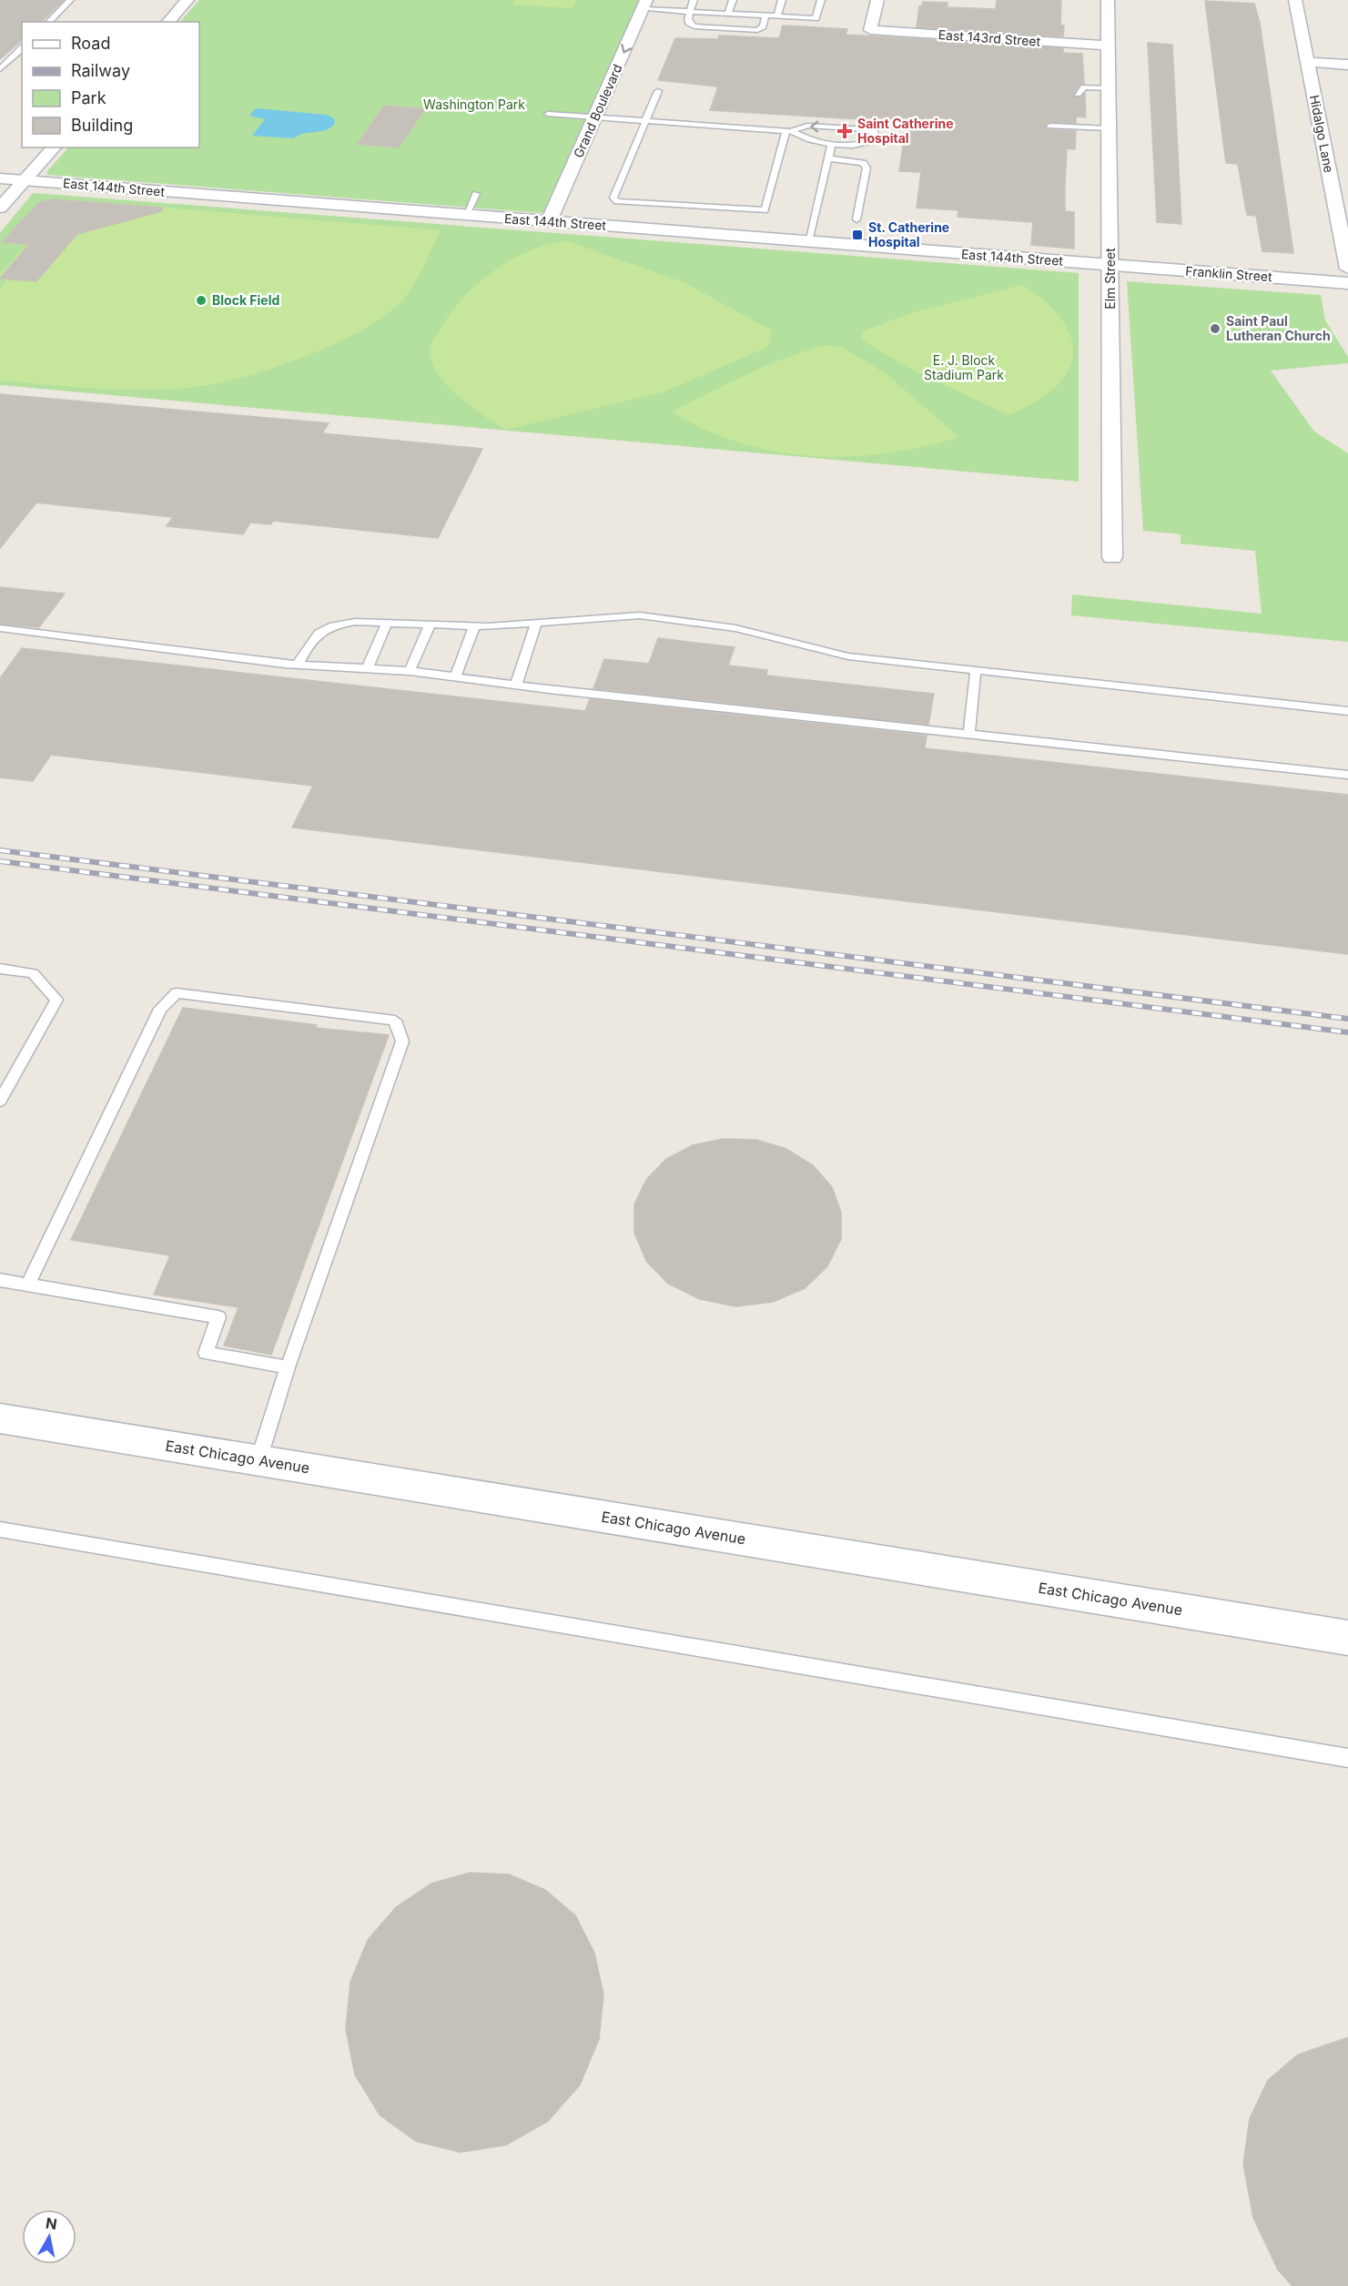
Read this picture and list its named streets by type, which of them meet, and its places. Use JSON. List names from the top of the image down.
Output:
{
  "streets": {
    "street": [
      "East 143rd Street",
      "Grand Boulevard",
      "Hidalgo Lane",
      "East 144th Street",
      "Franklin Street",
      "Elm Street",
      "East Chicago Avenue"
    ]
  },
  "crossings": [
    ["East 143rd Street", "Elm Street"],
    ["Grand Boulevard", "East 144th Street"],
    ["East 144th Street", "Franklin Street"],
    ["East 144th Street", "Elm Street"],
    ["Franklin Street", "Elm Street"]
  ],
  "one_way": ["Grand Boulevard"],
  "parks": ["Washington Park", "E. J. Block Stadium Park"],
  "places": {
    "health": ["Saint Catherine Hospital"],
    "transit": ["St. Catherine Hospital"],
    "other": ["Block Field", "Saint Paul Lutheran Church"]
  },
  "legend": [
    "Road",
    "Railway",
    "Park",
    "Building"
  ],
  "north": "top"
}
